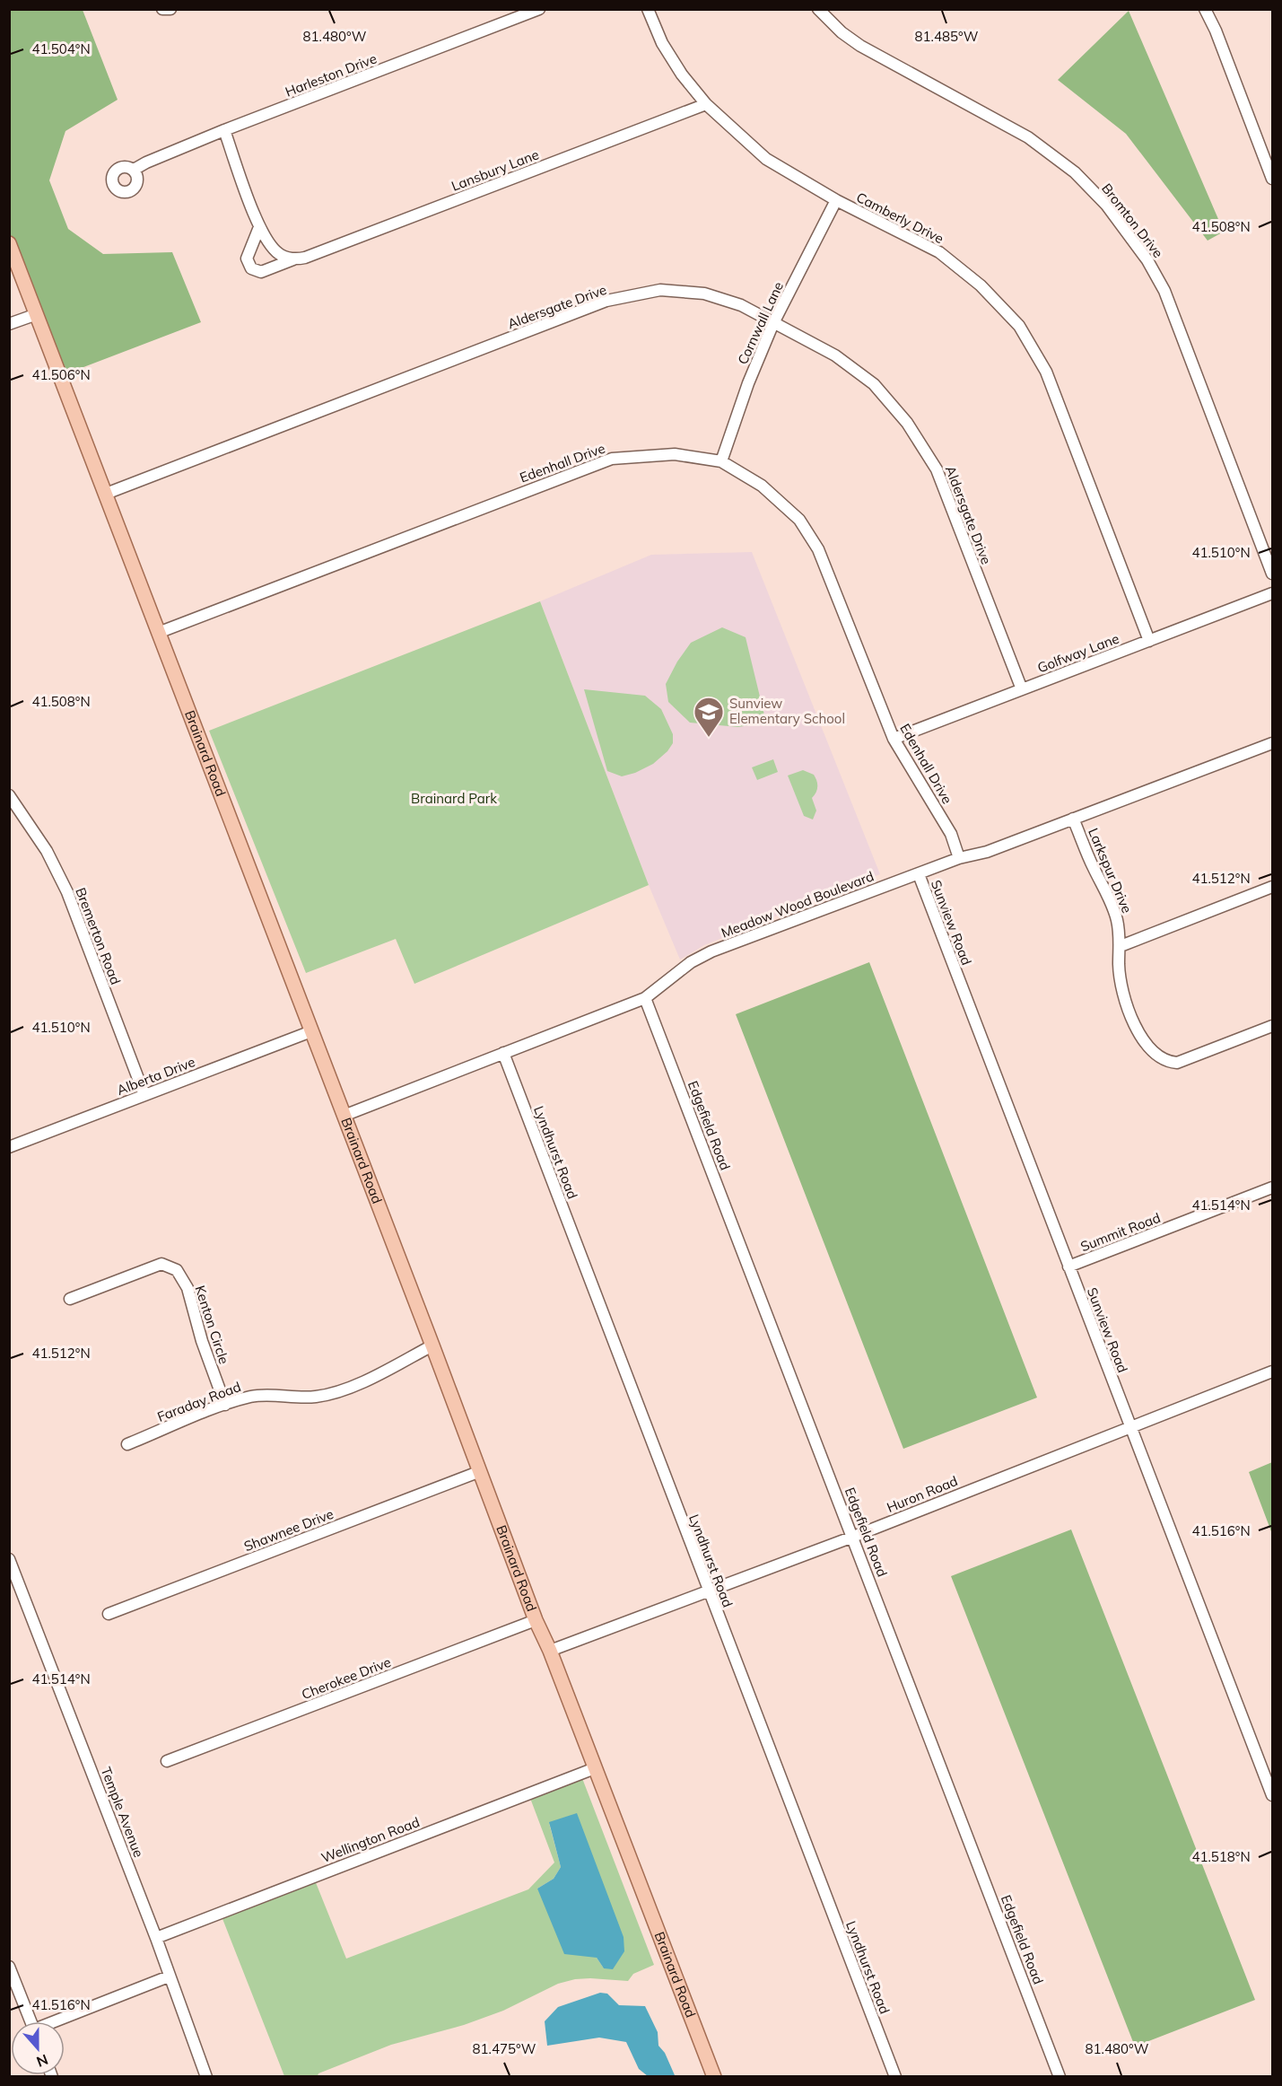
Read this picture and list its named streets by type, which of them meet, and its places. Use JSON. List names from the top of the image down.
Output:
{
  "streets": {
    "main road": ["Brainard Road"],
    "street": [
      "Harleston Drive",
      "Lansbury Lane",
      "Camberly Drive",
      "Bromton Drive",
      "Aldersgate Drive",
      "Cornwall Lane",
      "Edenhall Drive",
      "Golfway Lane",
      "Larkspur Drive",
      "Meadow Wood Boulevard",
      "Sunview Road",
      "Bremerton Road",
      "Alberta Drive",
      "Edgefield Road",
      "Lyndhurst Road",
      "Summit Road",
      "Kenton Circle",
      "Faraday Road",
      "Huron Road",
      "Shawnee Drive",
      "Cherokee Drive",
      "Temple Avenue",
      "Wellington Road"
    ]
  },
  "crossings": [
    ["Lansbury Lane", "Camberly Drive"],
    ["Camberly Drive", "Cornwall Lane"],
    ["Camberly Drive", "Golfway Lane"],
    ["Aldersgate Drive", "Cornwall Lane"],
    ["Aldersgate Drive", "Golfway Lane"],
    ["Aldersgate Drive", "Brainard Road"],
    ["Cornwall Lane", "Edenhall Drive"],
    ["Edenhall Drive", "Golfway Lane"],
    ["Edenhall Drive", "Brainard Road"],
    ["Edenhall Drive", "Meadow Wood Boulevard"],
    ["Brainard Road", "Meadow Wood Boulevard"],
    ["Brainard Road", "Alberta Drive"],
    ["Brainard Road", "Faraday Road"],
    ["Brainard Road", "Huron Road"],
    ["Brainard Road", "Shawnee Drive"],
    ["Brainard Road", "Cherokee Drive"],
    ["Brainard Road", "Wellington Road"],
    ["Larkspur Drive", "Meadow Wood Boulevard"],
    ["Meadow Wood Boulevard", "Sunview Road"],
    ["Meadow Wood Boulevard", "Edgefield Road"],
    ["Meadow Wood Boulevard", "Lyndhurst Road"],
    ["Sunview Road", "Summit Road"],
    ["Sunview Road", "Huron Road"],
    ["Bremerton Road", "Alberta Drive"],
    ["Edgefield Road", "Huron Road"],
    ["Lyndhurst Road", "Huron Road"],
    ["Kenton Circle", "Faraday Road"],
    ["Temple Avenue", "Wellington Road"]
  ],
  "parks": ["Brainard Park"],
  "places": {
    "school or university": ["Sunview Elementary School"]
  },
  "north": "bottom",
  "coordinates": [
    "81.480°W",
    "81.485°W",
    "41.504°N",
    "41.508°N",
    "41.506°N",
    "41.510°N",
    "41.512°N",
    "41.514°N",
    "41.516°N",
    "41.518°N",
    "81.475°W"
  ]
}
